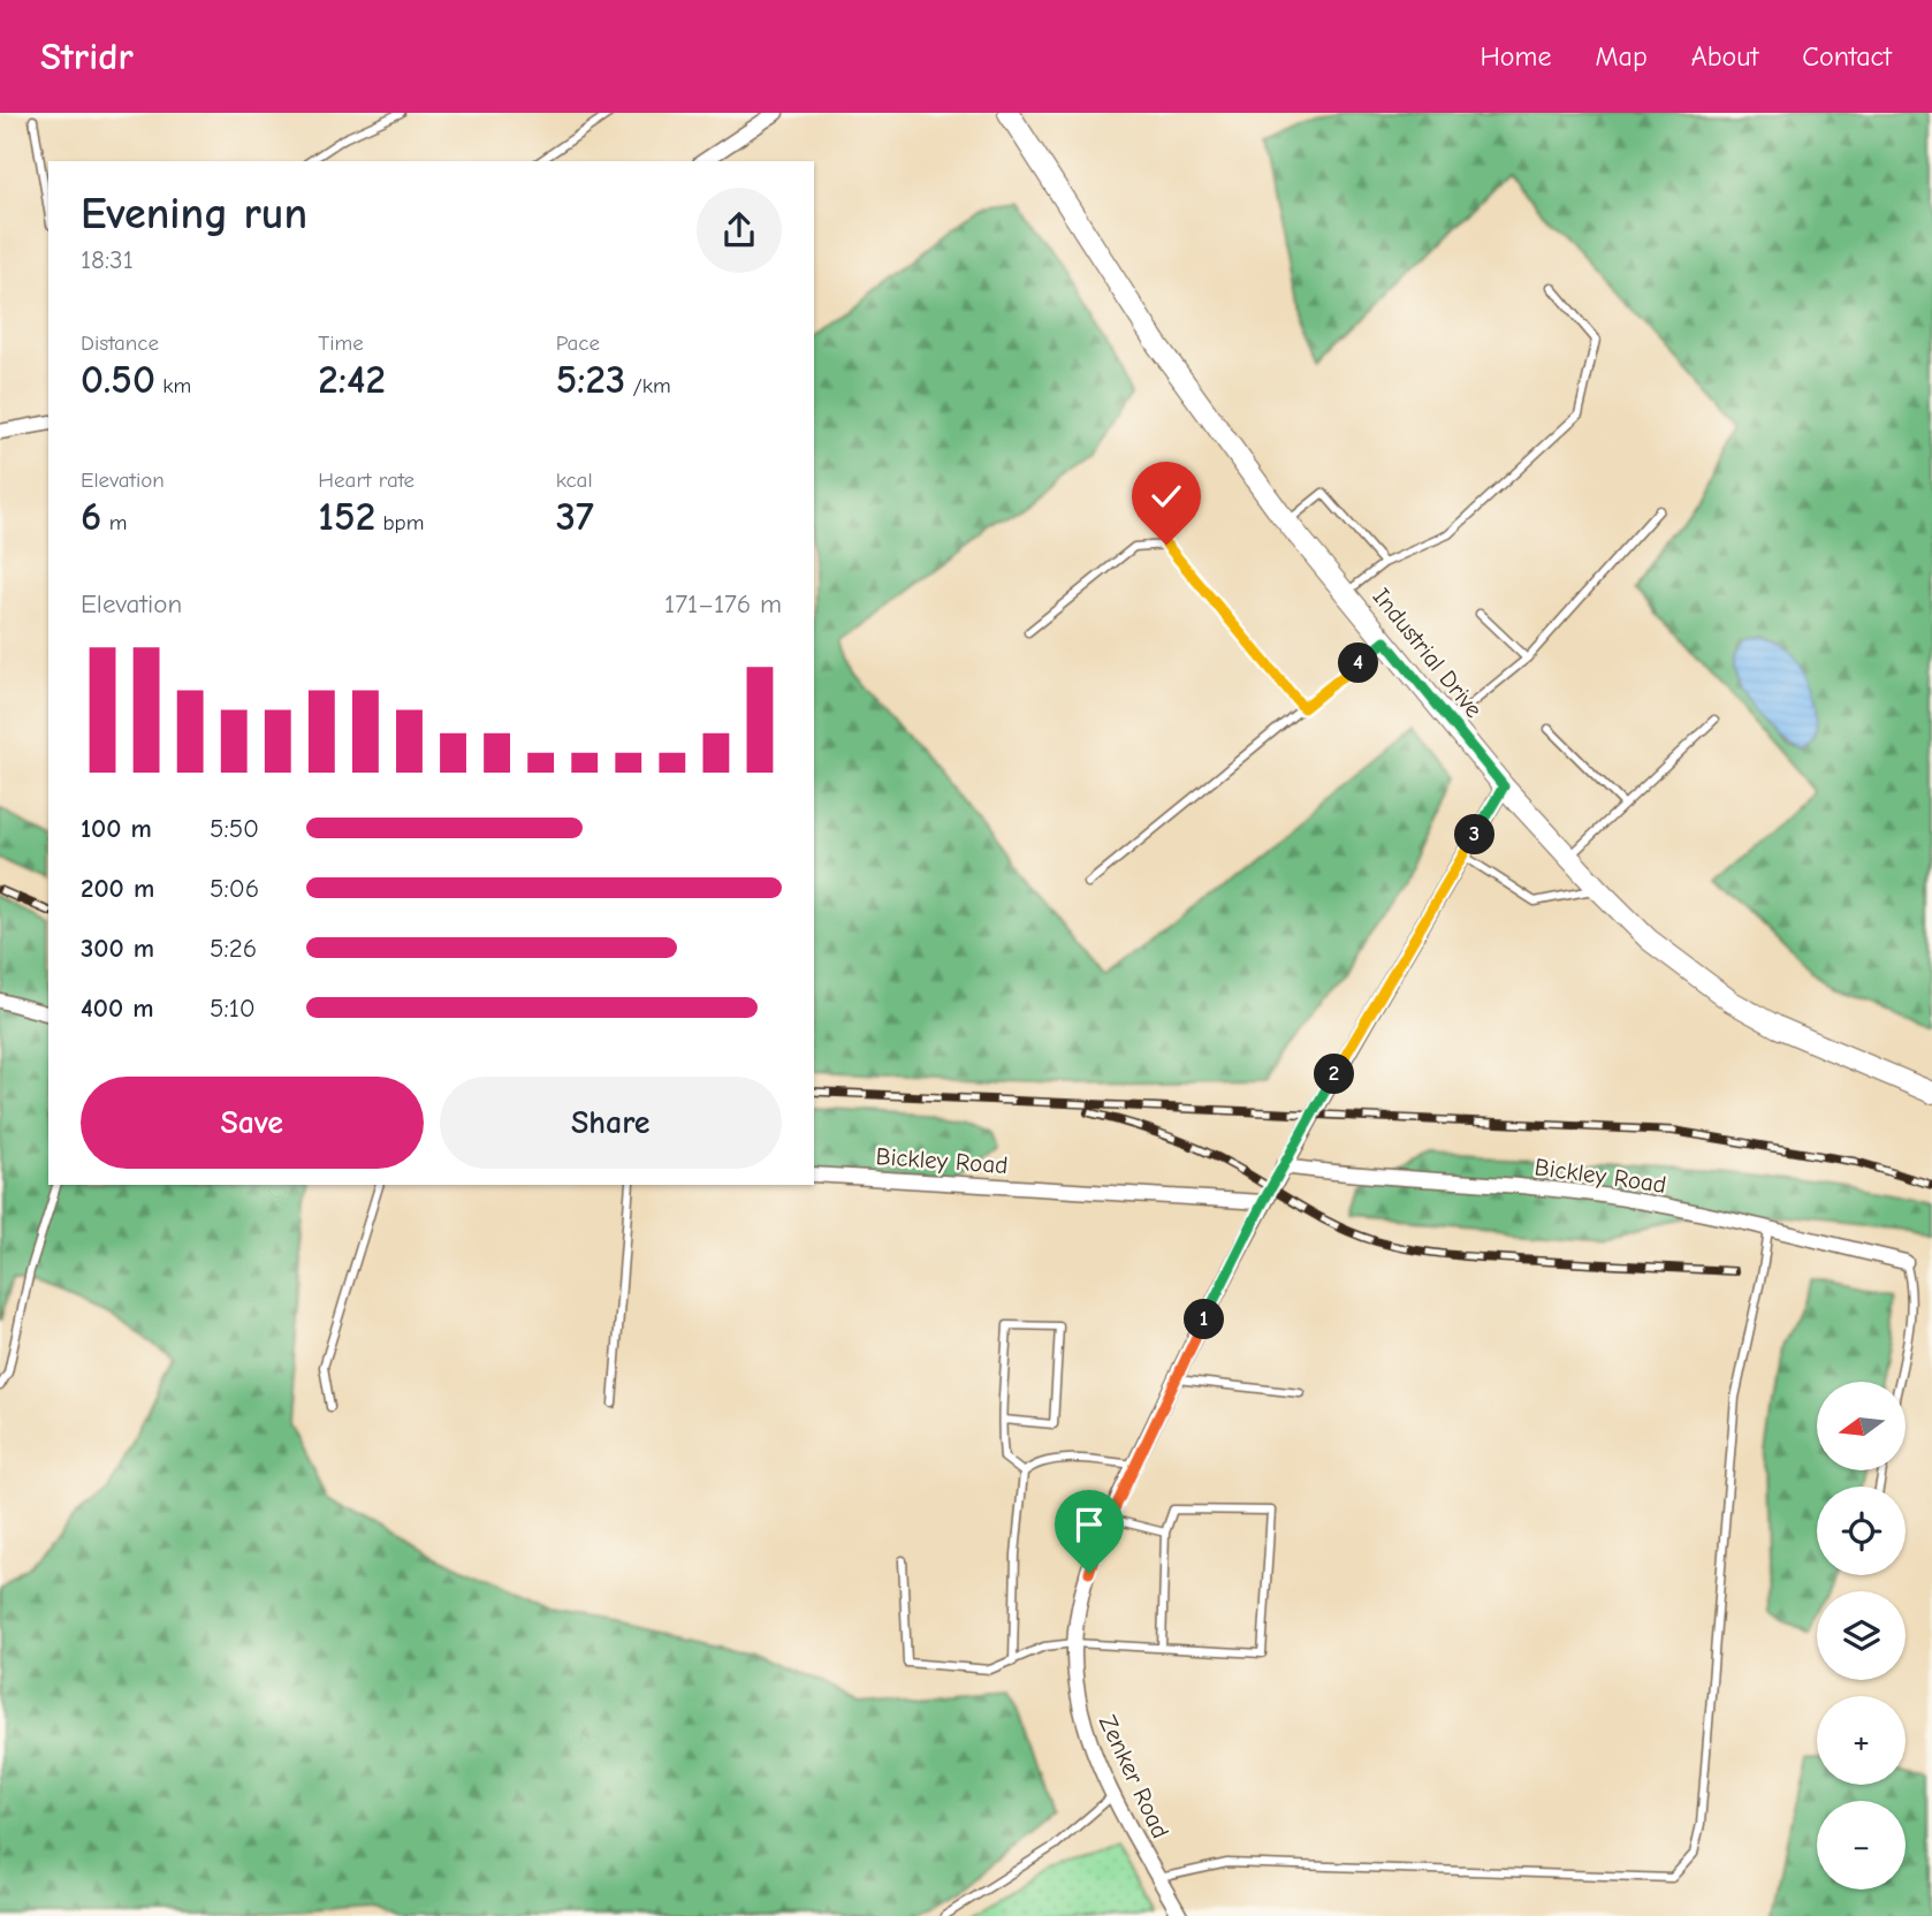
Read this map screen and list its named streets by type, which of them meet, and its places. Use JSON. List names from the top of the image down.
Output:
{
  "streets": {
    "street": ["Industrial Drive", "Bickley Road", "Zenker Road"]
  },
  "crossings": [
    ["Industrial Drive", "Zenker Road"],
    ["Bickley Road", "Zenker Road"]
  ],
  "north": "left",
  "page": {
    "header": "Stridr",
    "nav": [
      "Home",
      "Map",
      "About",
      "Contact"
    ],
    "heading": ["Evening run", "18:31"],
    "stats": [
      ["Distance", "0.50 km"],
      ["Time", "2:42"],
      ["Pace", "5:23 /km"],
      ["Elevation", "6 m"],
      ["Heart rate", "152 bpm"],
      ["kcal", "37"]
    ],
    "chart": ["Elevation", "171–176 m"],
    "pins": [
      "4",
      "3",
      "2",
      "1"
    ],
    "list": [
      {
        "name": "100 m",
        "note": "5:50"
      },
      {
        "name": "200 m",
        "note": "5:06"
      },
      {
        "name": "300 m",
        "note": "5:26"
      },
      {
        "name": "400 m",
        "note": "5:10"
      }
    ],
    "buttons": ["Save", "Share"],
    "map_buttons": ["+", "−"]
  }
}
